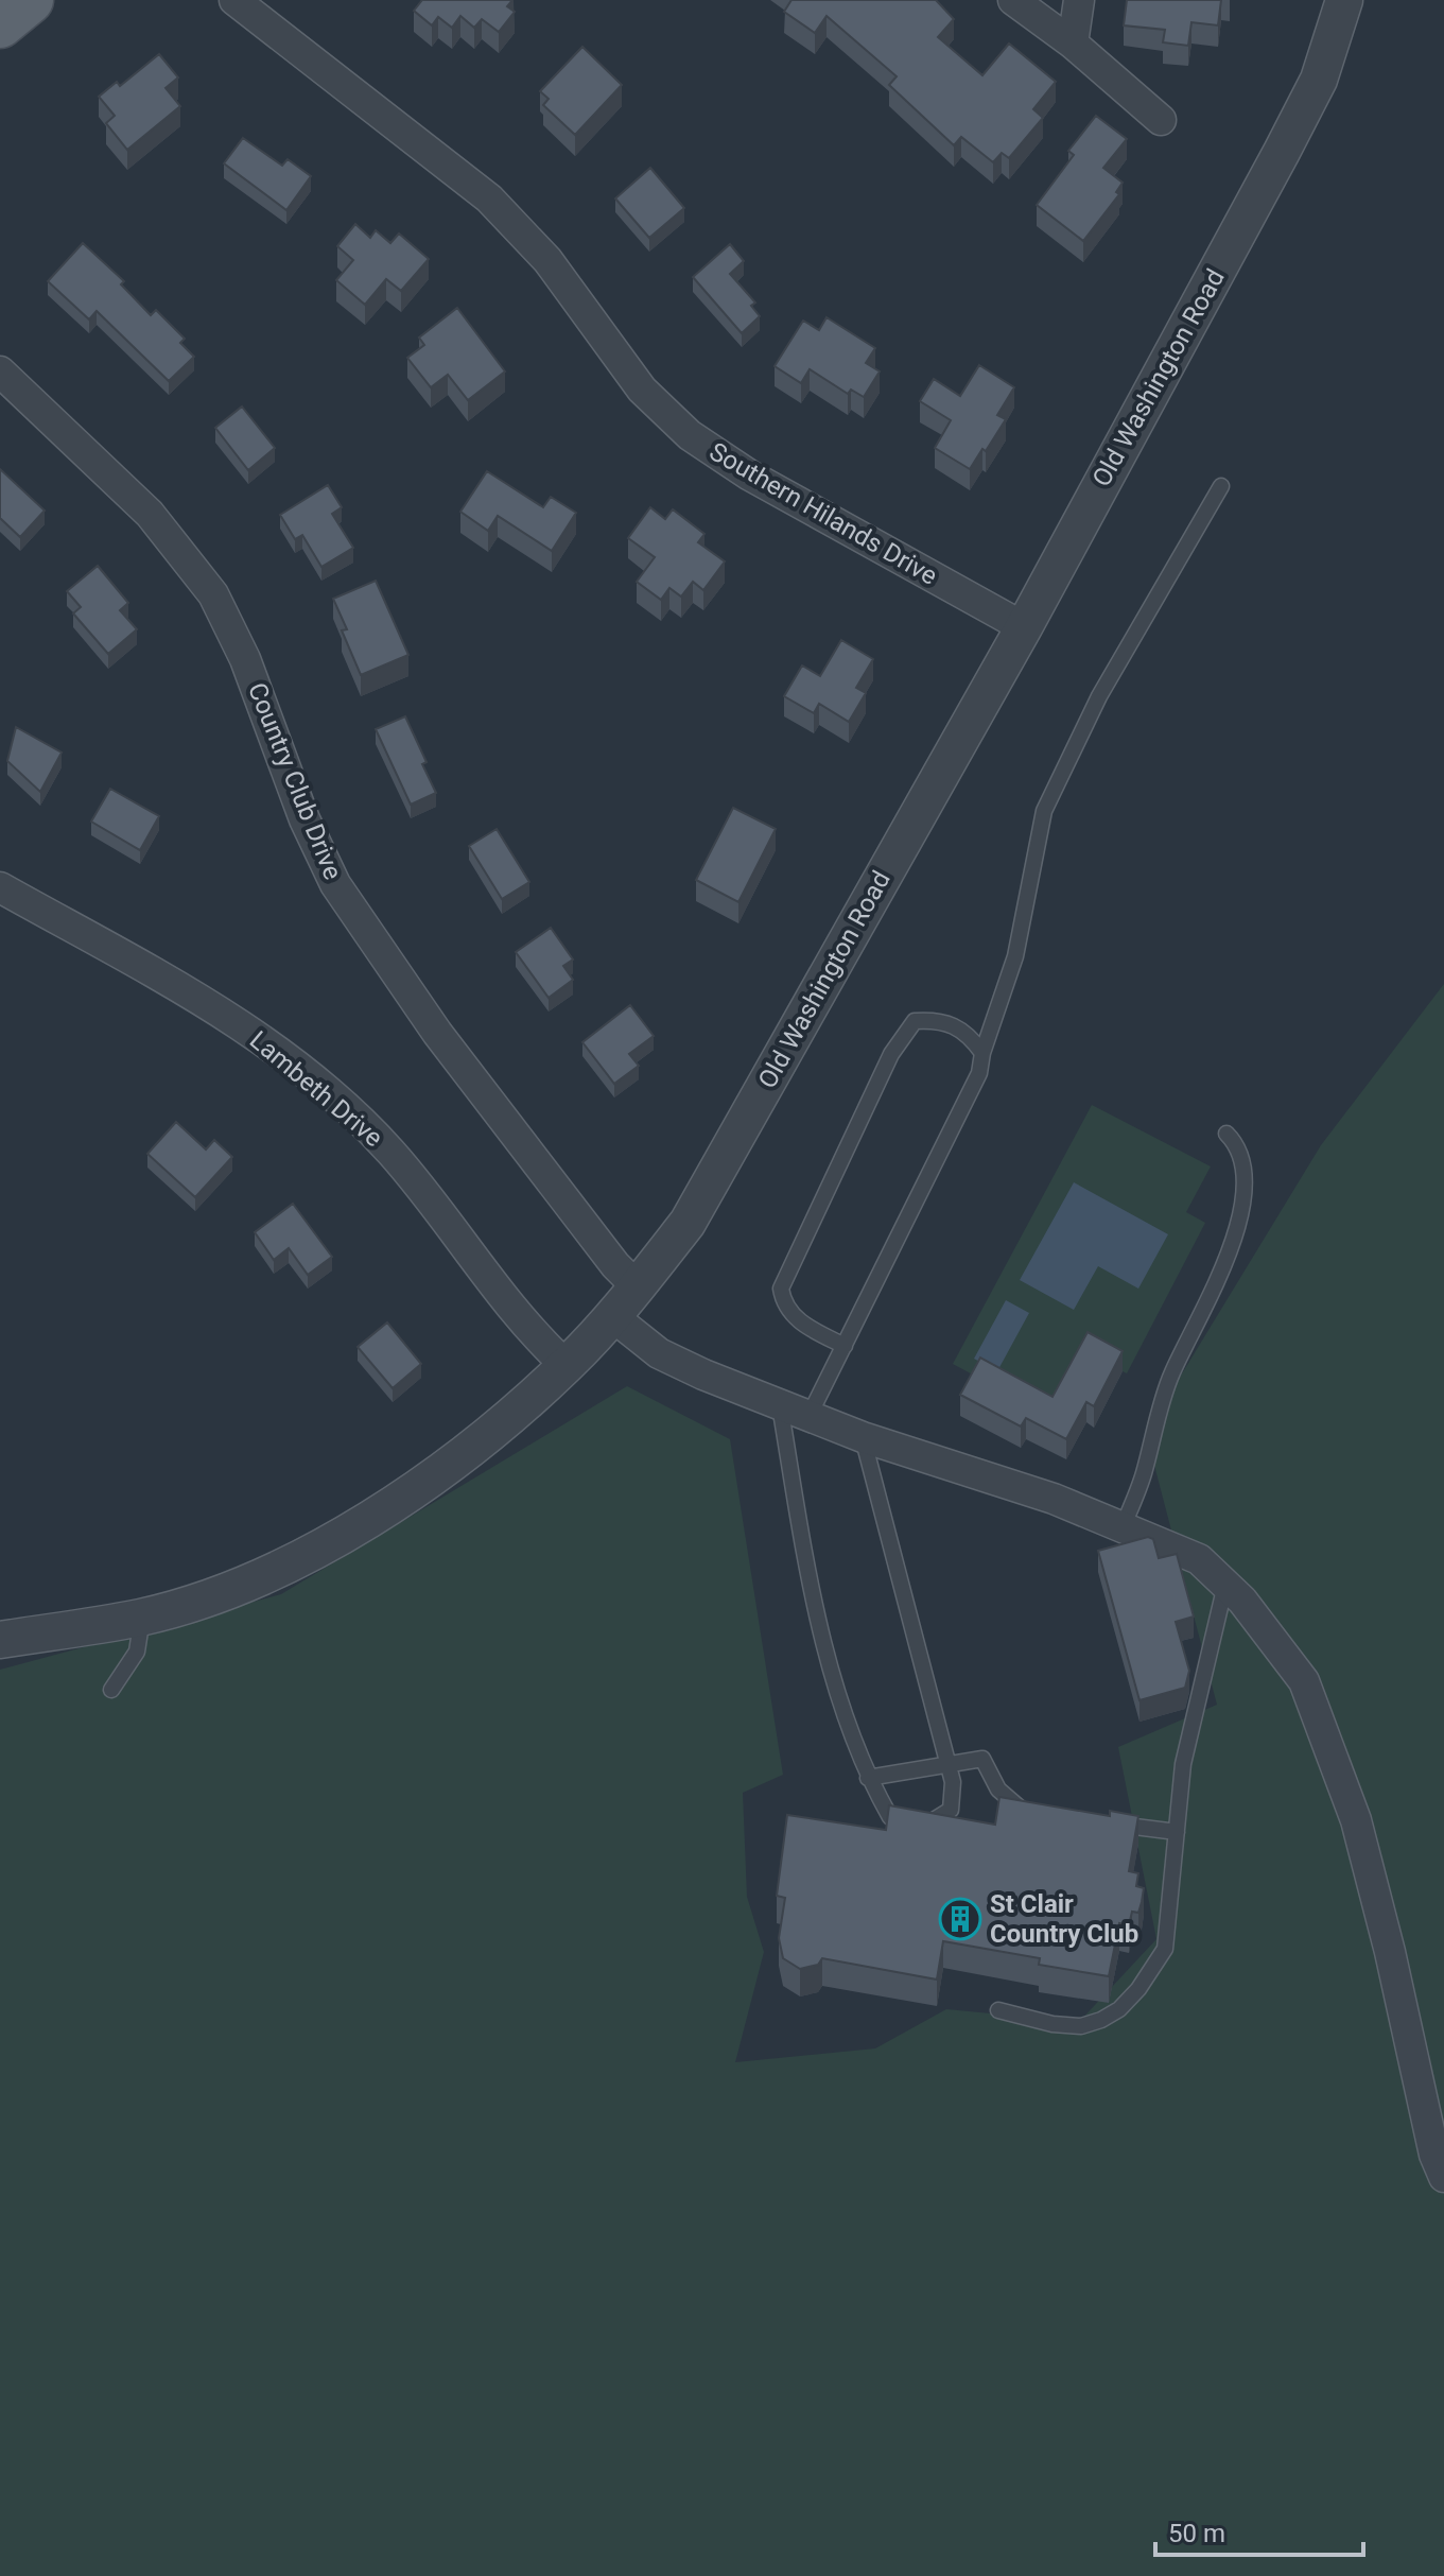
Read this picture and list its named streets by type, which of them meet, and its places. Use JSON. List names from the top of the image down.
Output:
{
  "streets": {
    "street": [
      "Old Washington Road",
      "Southern Hilands Drive",
      "Country Club Drive",
      "Lambeth Drive"
    ]
  },
  "crossings": [
    ["Old Washington Road", "Southern Hilands Drive"],
    ["Old Washington Road", "Country Club Drive"],
    ["Old Washington Road", "Lambeth Drive"]
  ],
  "places": {
    "building": ["St Clair Country Club"]
  },
  "scale_bar": "50 m"
}
